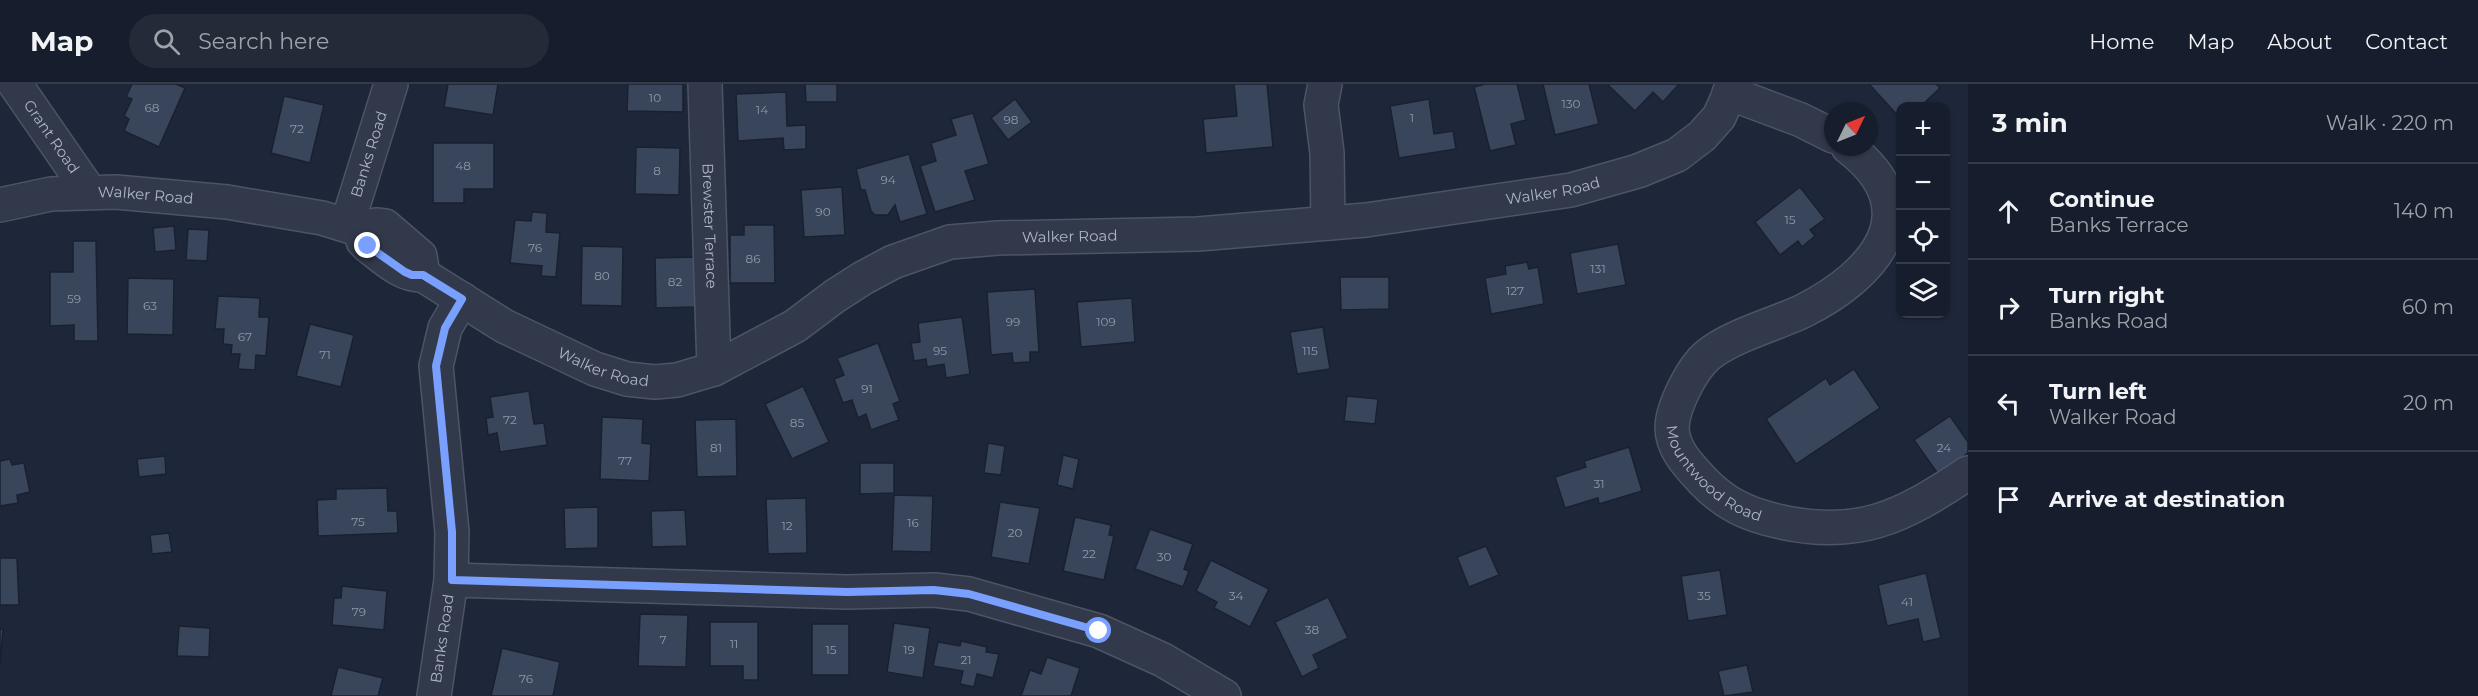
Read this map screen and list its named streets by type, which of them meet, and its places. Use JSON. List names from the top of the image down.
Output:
{
  "streets": {
    "street": [
      "Grant Road",
      "Banks Road",
      "Walker Road",
      "Brewster Terrace",
      "Mountwood Road"
    ]
  },
  "crossings": [
    ["Grant Road", "Walker Road"],
    ["Banks Road", "Walker Road"],
    ["Walker Road", "Brewster Terrace"]
  ],
  "house_numbers": [
    "10",
    "130",
    "68",
    "14",
    "1",
    "98",
    "72",
    "48",
    "8",
    "94",
    "90",
    "15",
    "76",
    "86",
    "131",
    "80",
    "82",
    "127",
    "59",
    "63",
    "99",
    "109",
    "67",
    "95",
    "115",
    "71",
    "91",
    "72",
    "85",
    "81",
    "24",
    "77",
    "31",
    "75",
    "16",
    "12",
    "20",
    "22",
    "30",
    "34",
    "35",
    "41",
    "79",
    "38",
    "7",
    "11",
    "15",
    "19",
    "21",
    "76"
  ],
  "north": "top right",
  "page": {
    "header": "Map",
    "search": "Search here",
    "nav": [
      "Home",
      "Map",
      "About",
      "Contact"
    ],
    "heading": ["3 min", "Walk · 220 m"],
    "map_buttons": ["+", "−"],
    "list": [
      ["Continue", "Banks Terrace", "140 m"],
      ["Turn right", "Banks Road", "60 m"],
      ["Turn left", "Walker Road", "20 m"],
      "Arrive at destination"
    ]
  }
}
